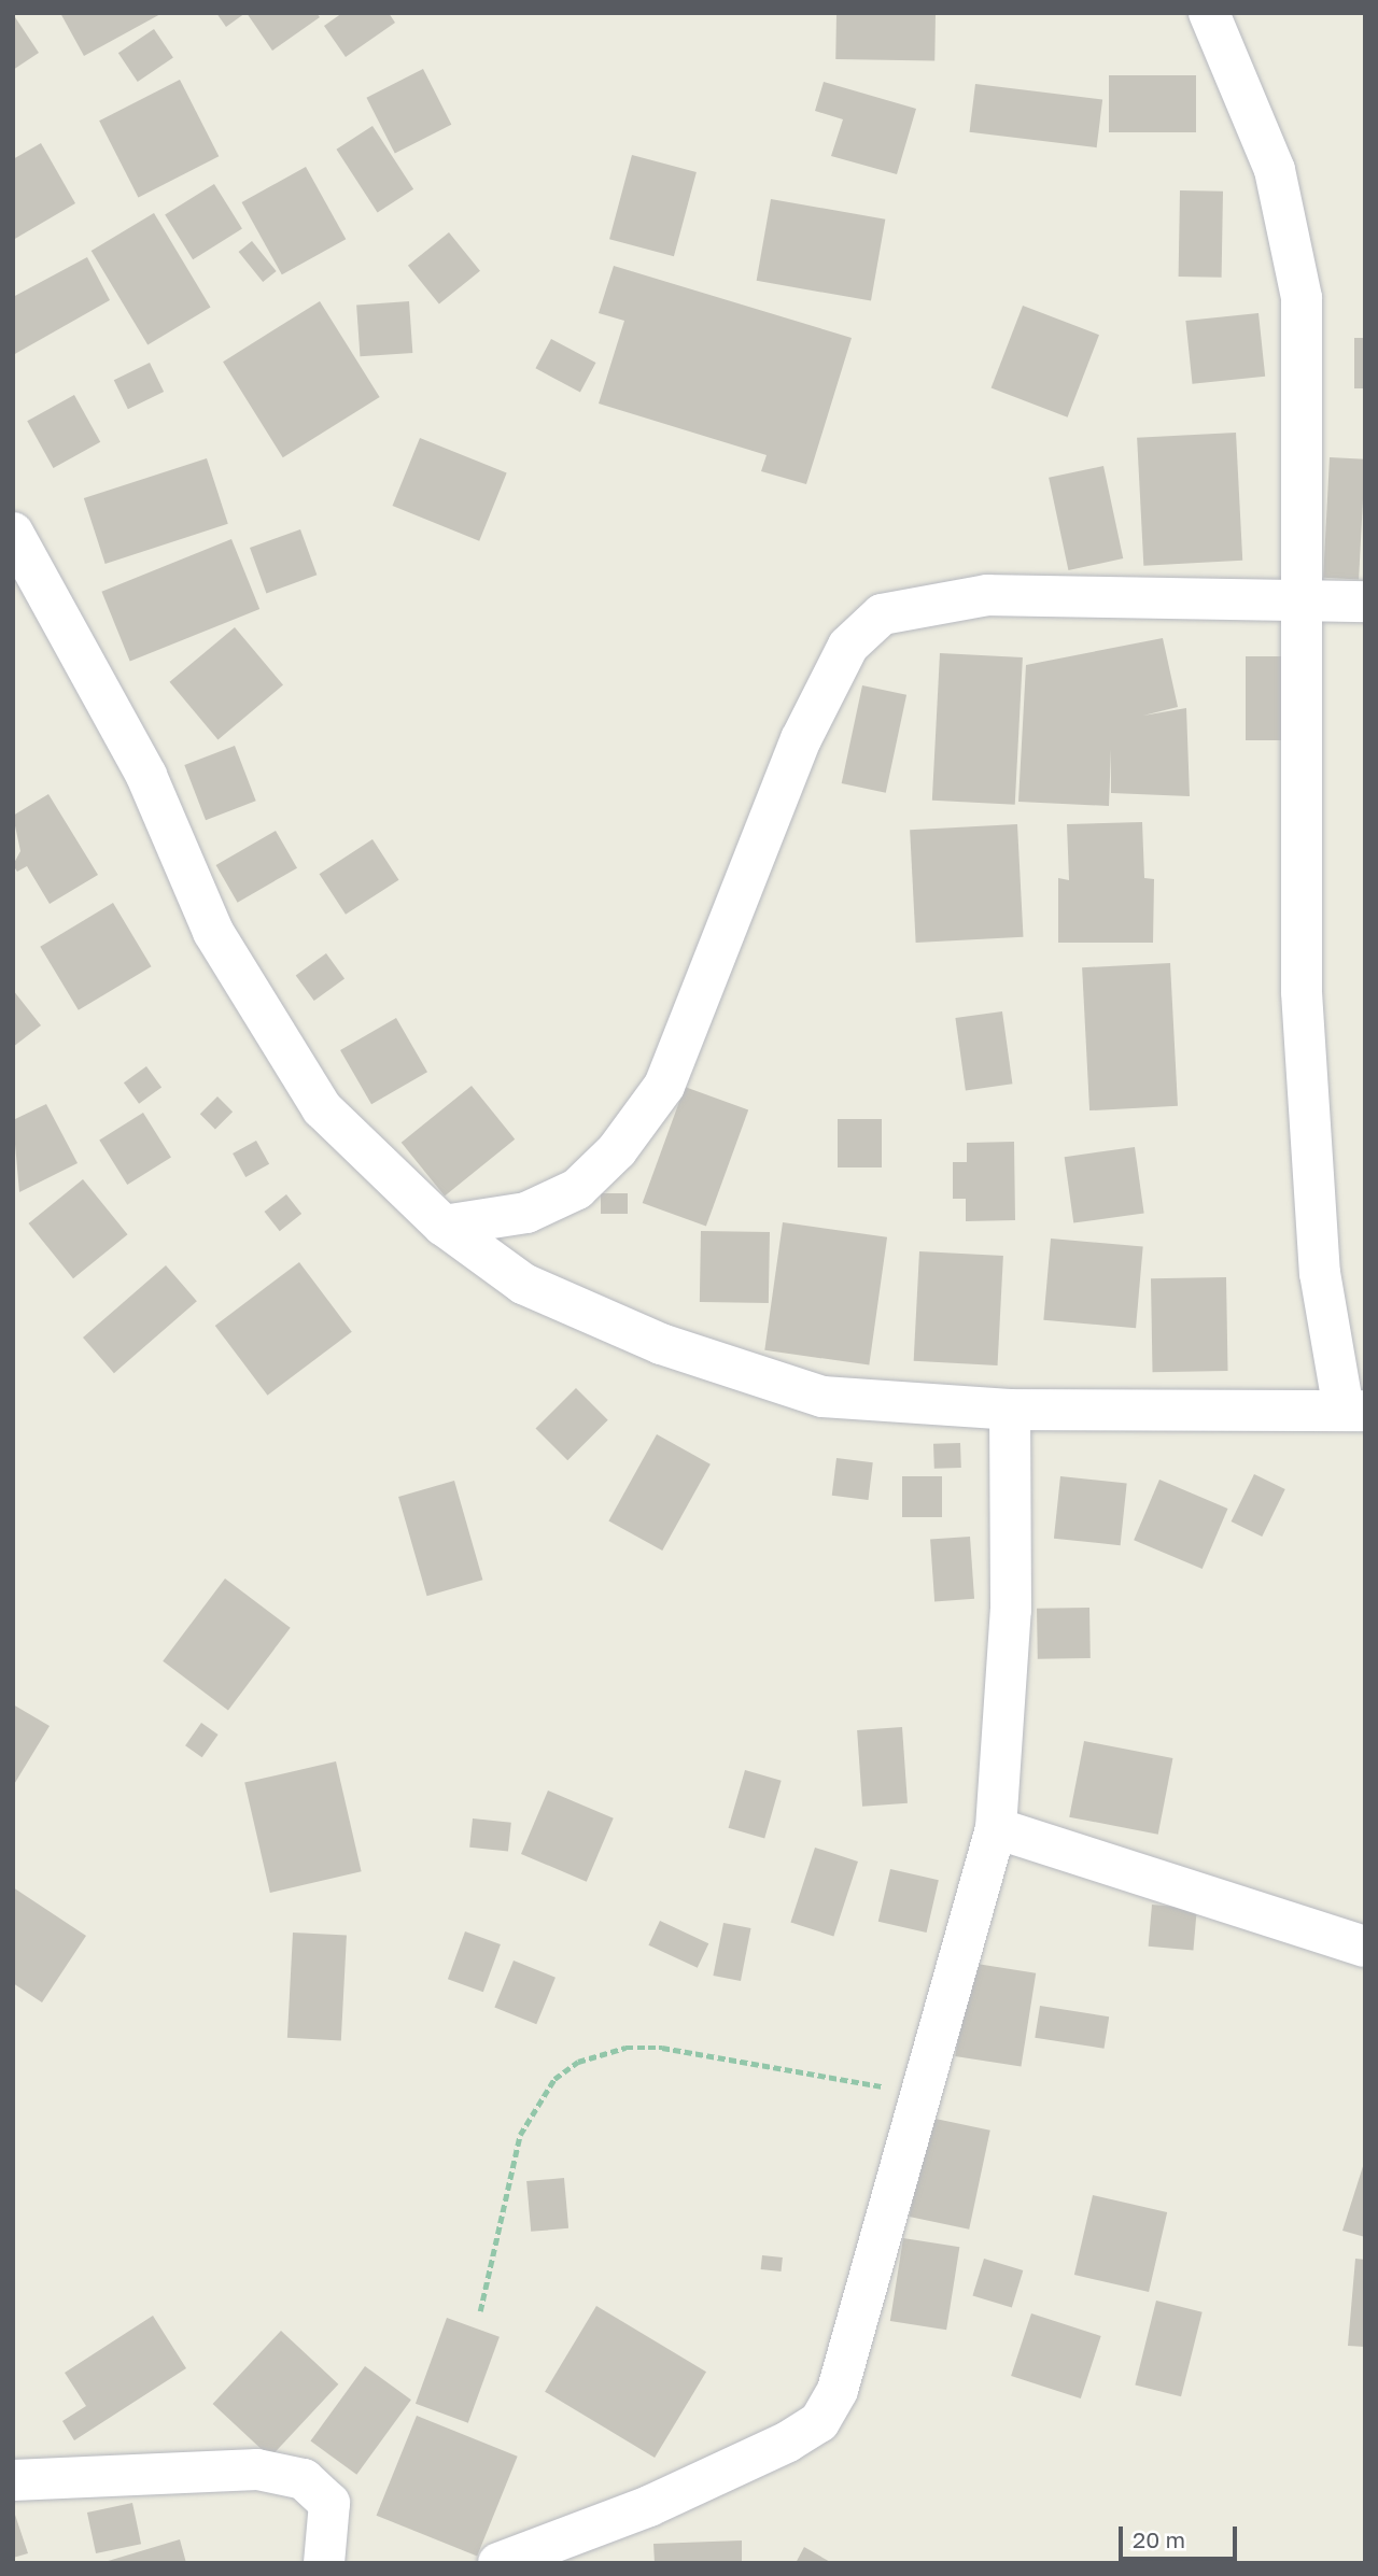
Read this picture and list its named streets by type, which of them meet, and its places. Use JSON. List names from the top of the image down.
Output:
{
  "scale_bar": "20 m"
}
